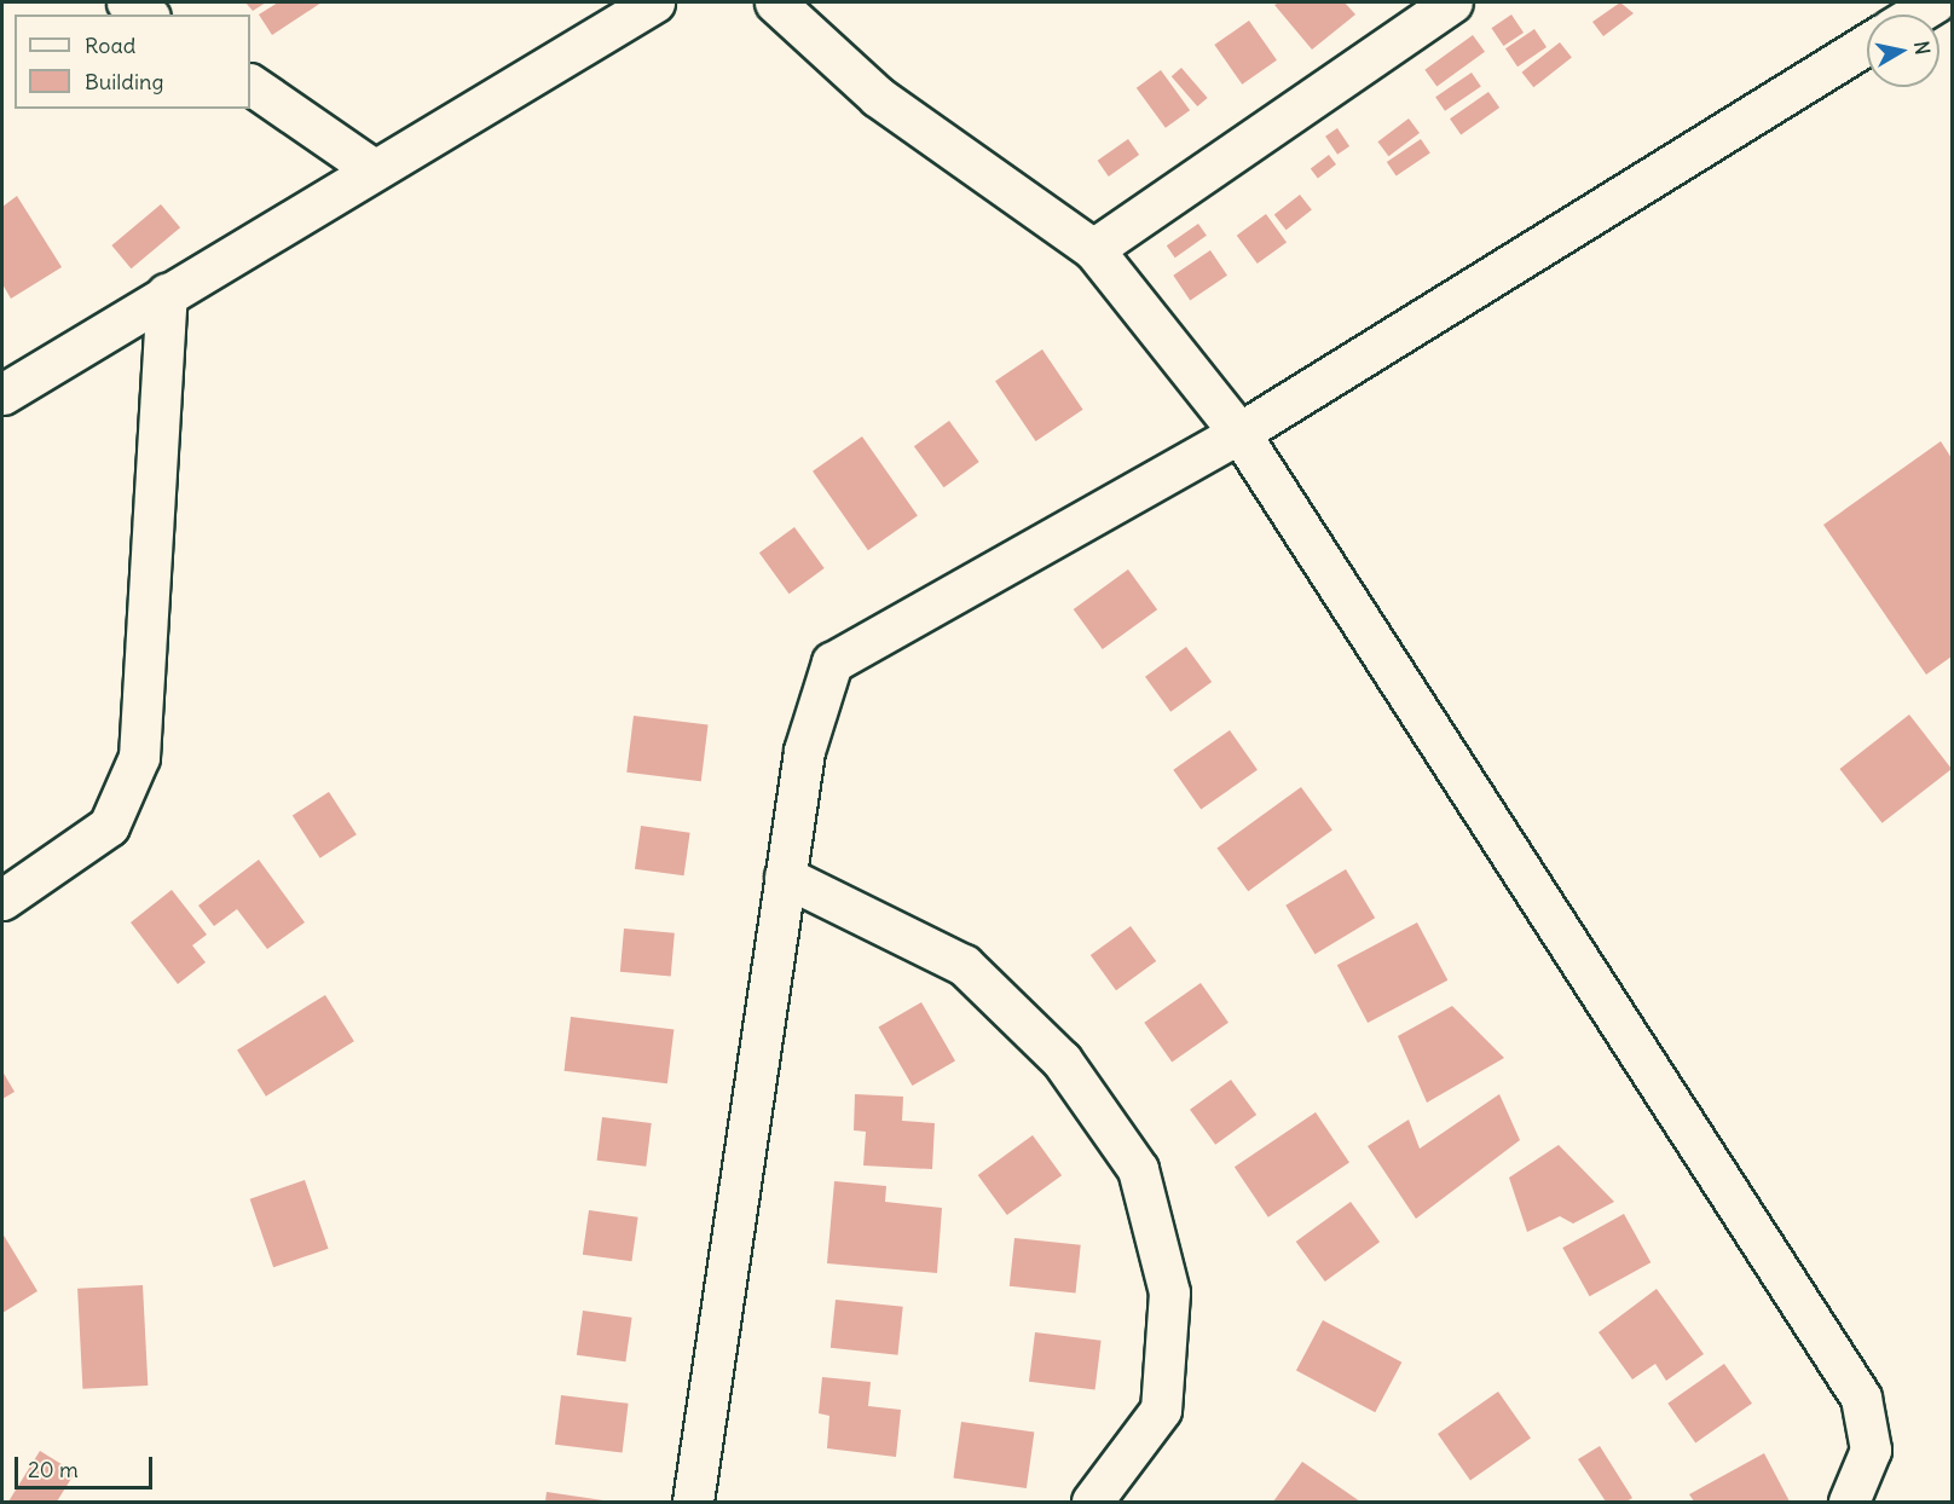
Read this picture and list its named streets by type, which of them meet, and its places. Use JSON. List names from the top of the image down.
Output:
{
  "legend": ["Road", "Building"],
  "scale_bar": "20 m",
  "north": "right"
}
